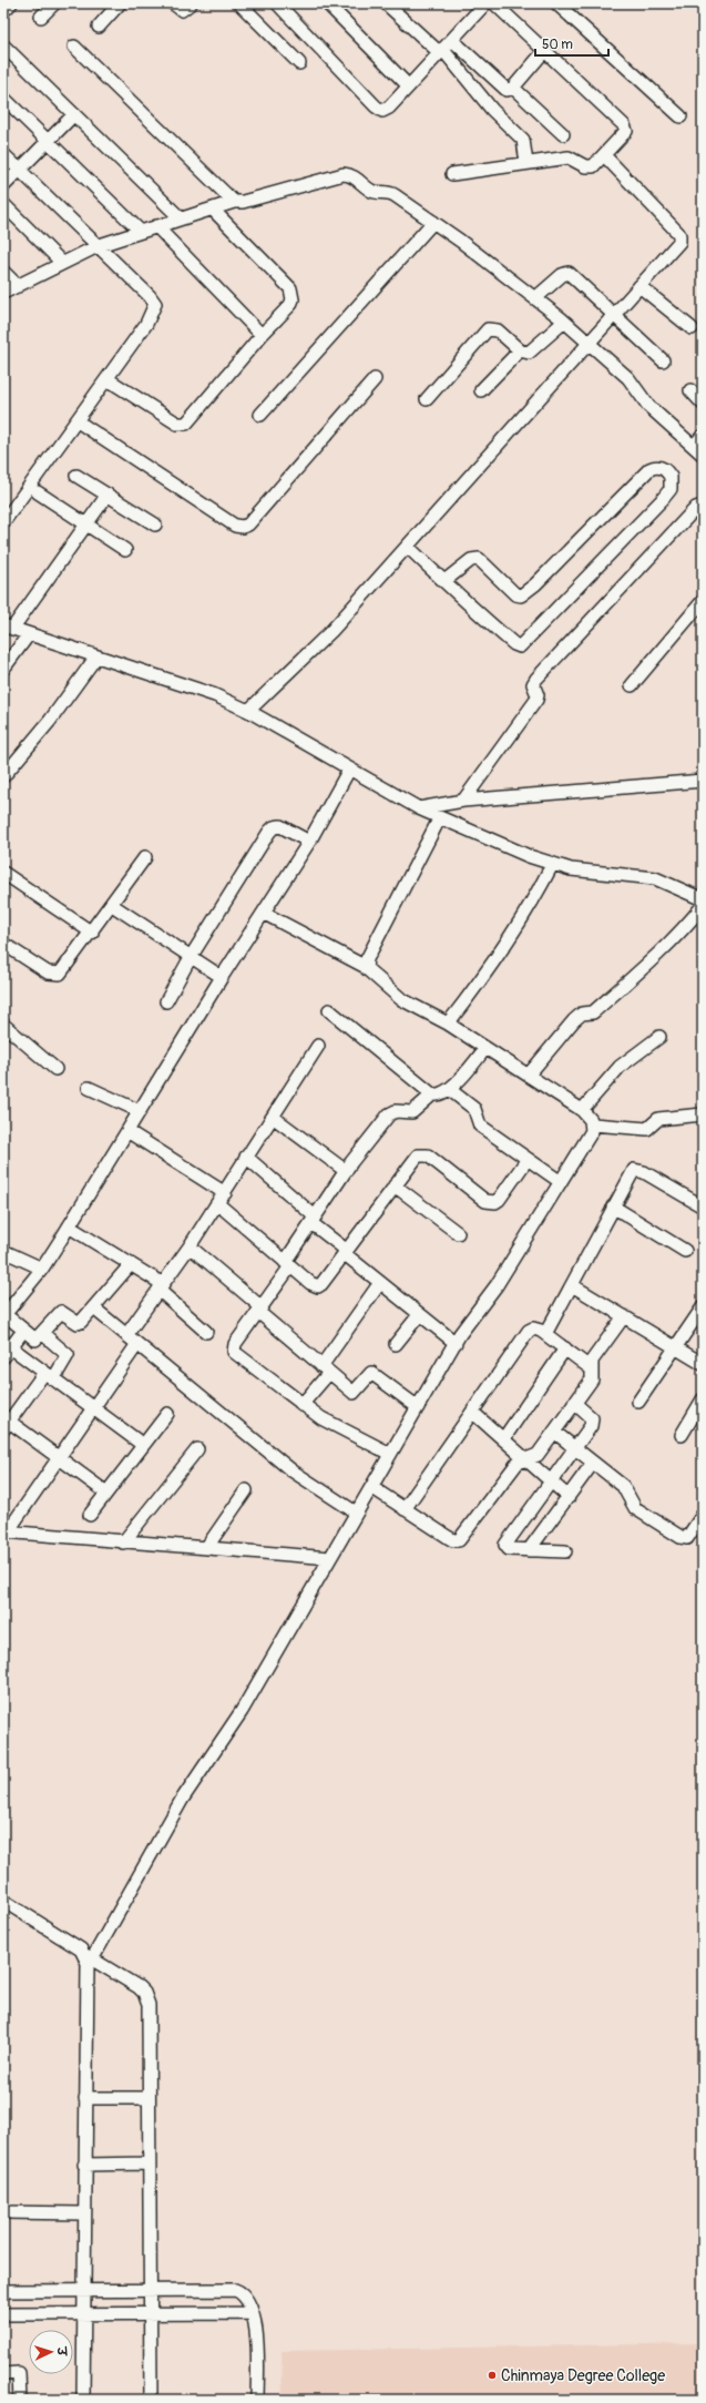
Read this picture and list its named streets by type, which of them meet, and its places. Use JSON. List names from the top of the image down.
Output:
{
  "places": ["Chinmaya Degree College"],
  "scale_bar": "50 m",
  "north": "right"
}
